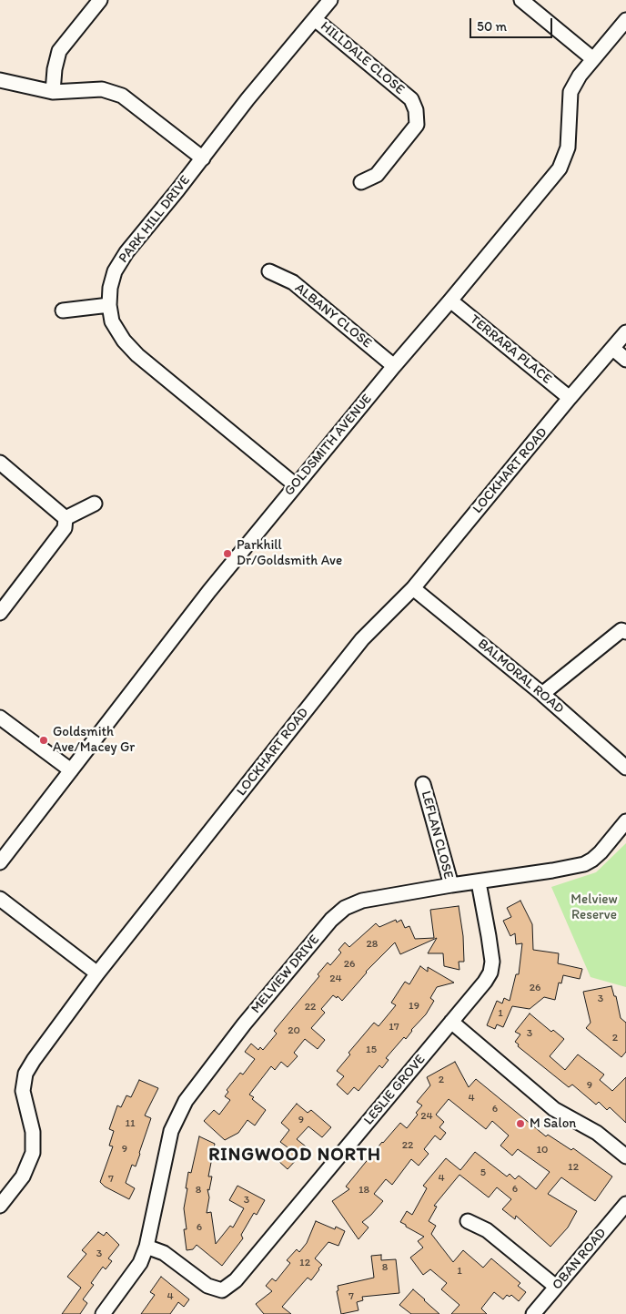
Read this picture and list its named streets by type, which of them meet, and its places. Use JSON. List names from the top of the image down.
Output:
{
  "streets": {
    "street": [
      "HILLDALE CLOSE",
      "PARK HILL DRIVE",
      "ALBANY CLOSE",
      "TERRARA PLACE",
      "GOLDSMITH AVENUE",
      "LOCKHART ROAD",
      "BALMORAL ROAD",
      "LEFLAN CLOSE",
      "MELVIEW DRIVE",
      "LESLIE GROVE",
      "OBAN ROAD"
    ]
  },
  "crossings": [
    ["HILLDALE CLOSE", "PARK HILL DRIVE"],
    ["PARK HILL DRIVE", "GOLDSMITH AVENUE"],
    ["ALBANY CLOSE", "GOLDSMITH AVENUE"],
    ["TERRARA PLACE", "GOLDSMITH AVENUE"],
    ["TERRARA PLACE", "LOCKHART ROAD"],
    ["LOCKHART ROAD", "BALMORAL ROAD"],
    ["LEFLAN CLOSE", "MELVIEW DRIVE"],
    ["MELVIEW DRIVE", "LESLIE GROVE"]
  ],
  "districts": ["RINGWOOD NORTH"],
  "parks": ["Melview Reserve"],
  "places": ["Parkhill Dr/Goldsmith Ave", "Goldsmith Ave/Macey Gr", "M Salon"],
  "house_numbers": [
    "28",
    "26",
    "24",
    "26",
    "3",
    "19",
    "22",
    "1",
    "17",
    "20",
    "3",
    "2",
    "15",
    "2",
    "9",
    "4",
    "6",
    "24",
    "9",
    "11",
    "22",
    "9",
    "10",
    "12",
    "5",
    "4",
    "7",
    "6",
    "8",
    "18",
    "3",
    "6",
    "3",
    "12",
    "8",
    "1",
    "4",
    "7"
  ],
  "scale_bar": "50 m"
}
